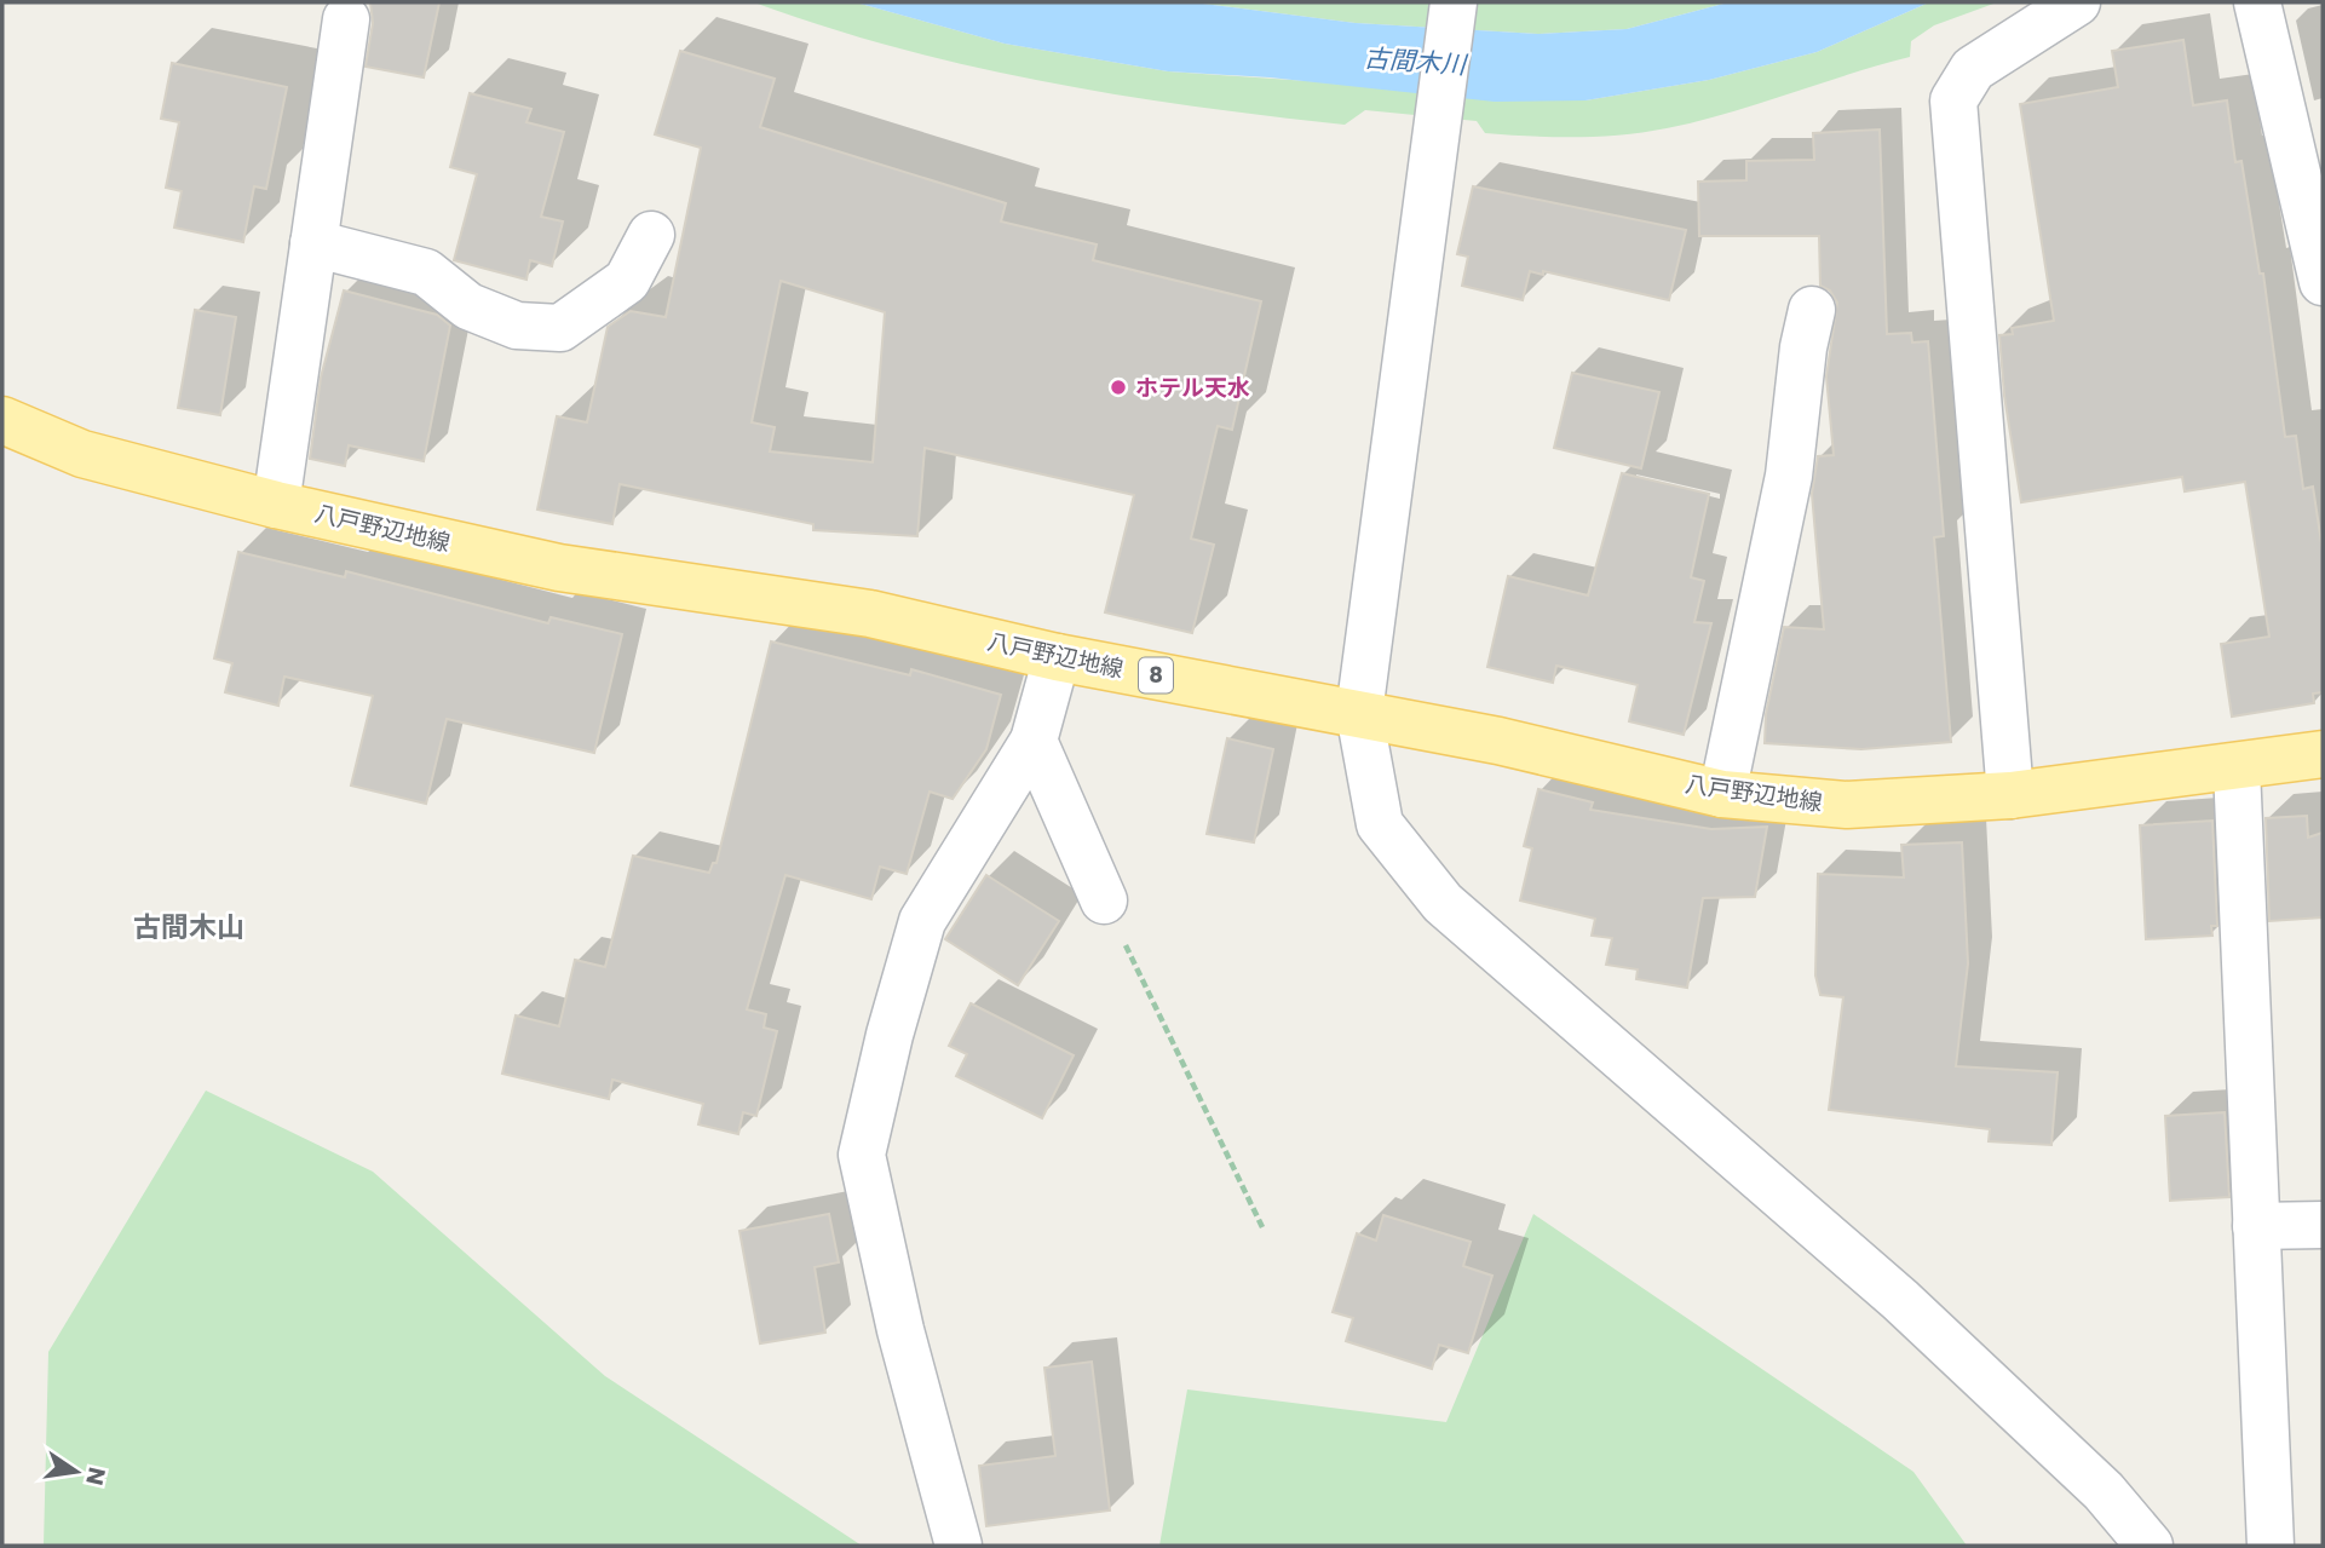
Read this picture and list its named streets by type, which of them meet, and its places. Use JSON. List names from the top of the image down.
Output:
{
  "streets": {
    "main road": ["八戸野辺地線", "8"]
  },
  "districts": ["古間木山"],
  "water": ["古間木川"],
  "places": ["ホテル天水"],
  "north": "right"
}
